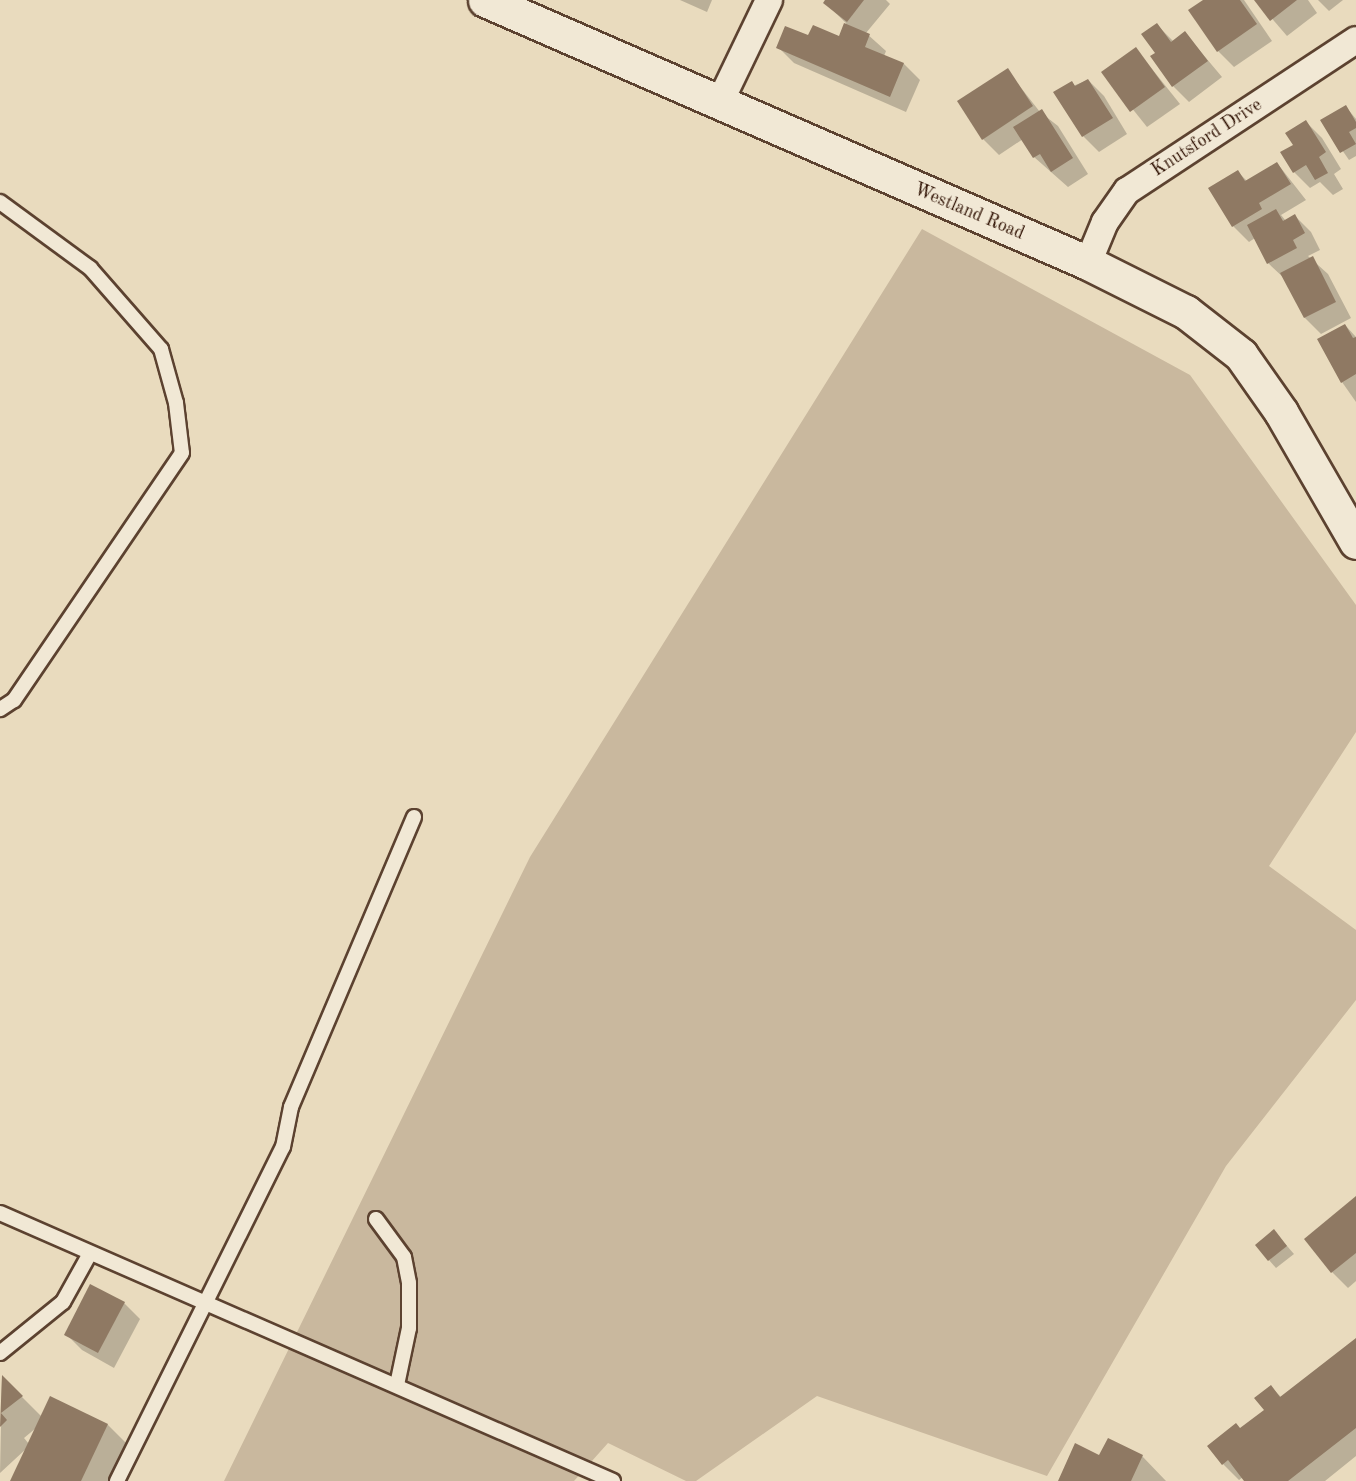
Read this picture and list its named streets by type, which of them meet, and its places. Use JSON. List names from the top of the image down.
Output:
{
  "streets": {
    "street": ["Knutsford Drive", "Westland Road"]
  },
  "crossings": [
    ["Knutsford Drive", "Westland Road"]
  ]
}
